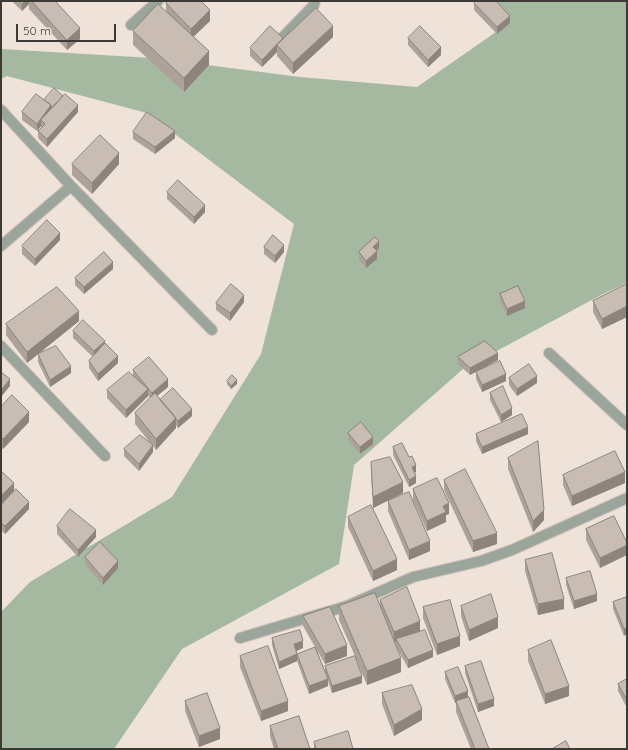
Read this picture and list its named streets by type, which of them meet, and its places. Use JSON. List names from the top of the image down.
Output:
{
  "scale_bar": "50 m"
}
